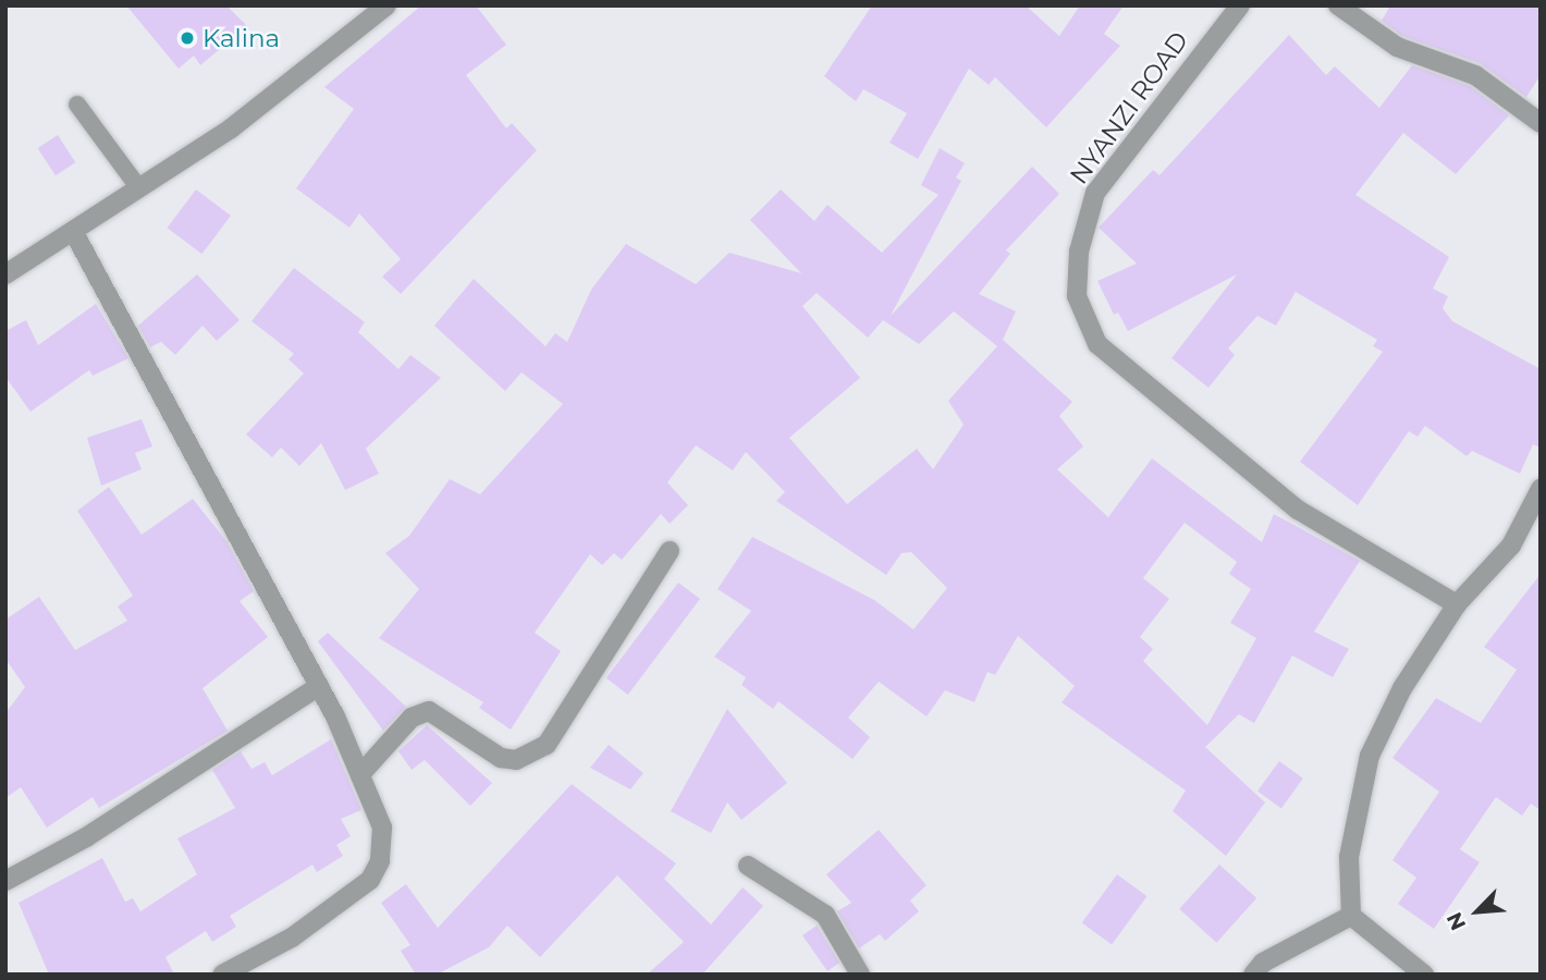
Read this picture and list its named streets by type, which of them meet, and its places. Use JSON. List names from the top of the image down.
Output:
{
  "streets": {
    "street": ["NYANZI ROAD"]
  },
  "places": ["Kalina"],
  "north": "bottom left"
}
